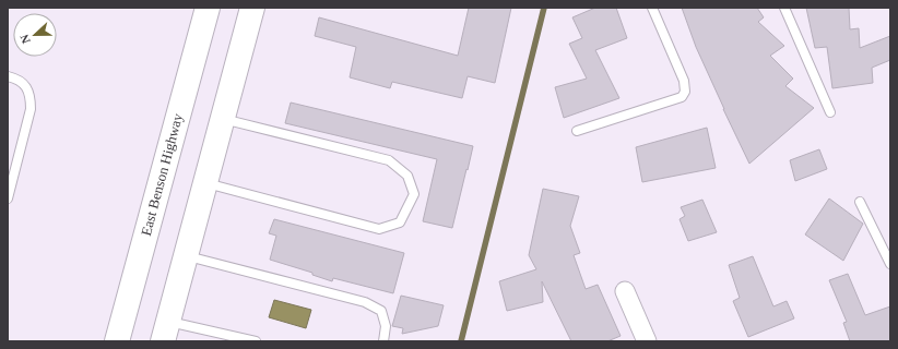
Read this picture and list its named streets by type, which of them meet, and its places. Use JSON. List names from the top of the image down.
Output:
{
  "streets": {
    "main road": ["East Benson Highway"]
  },
  "north": "left"
}
